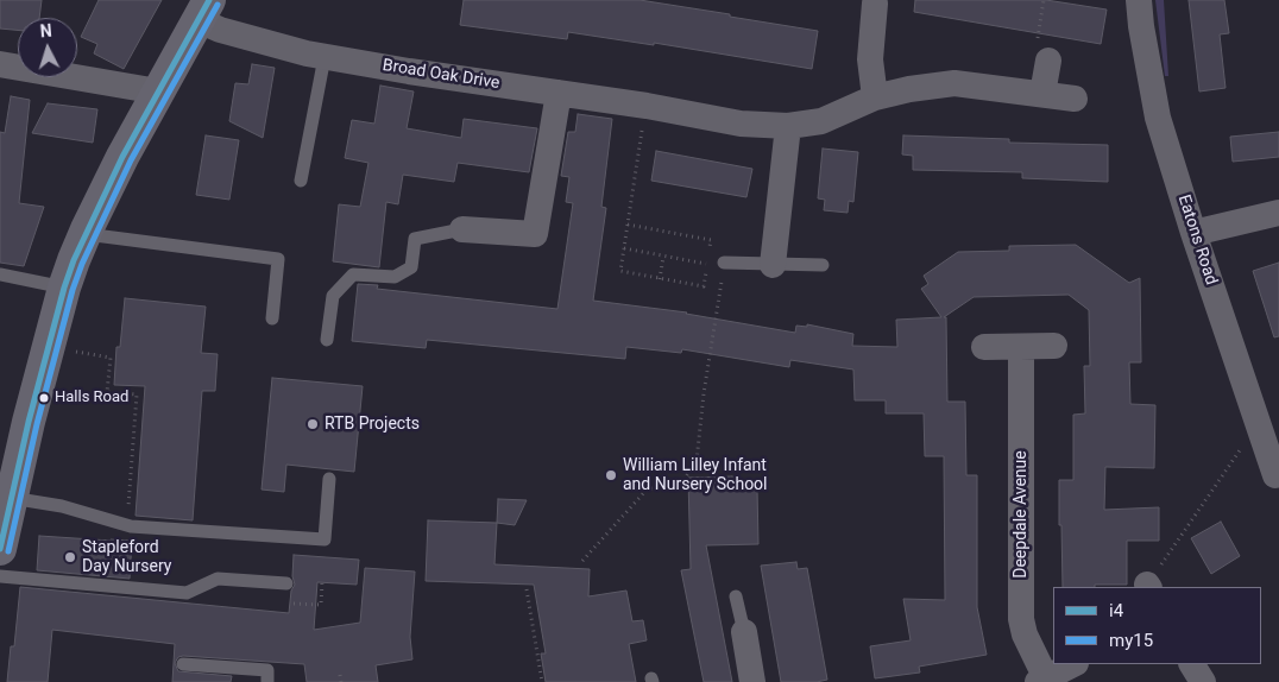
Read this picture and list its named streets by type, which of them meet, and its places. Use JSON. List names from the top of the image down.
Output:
{
  "streets": {
    "street": ["Broad Oak Drive", "Eatons Road", "Deepdale Avenue"]
  },
  "places": [
    "Halls Road",
    "RTB Projects",
    "William Lilley Infant and Nursery School",
    "Stapleford Day Nursery"
  ],
  "lines": ["transit line i4", "transit line my15"],
  "legend": ["i4", "my15"],
  "north": "top"
}
